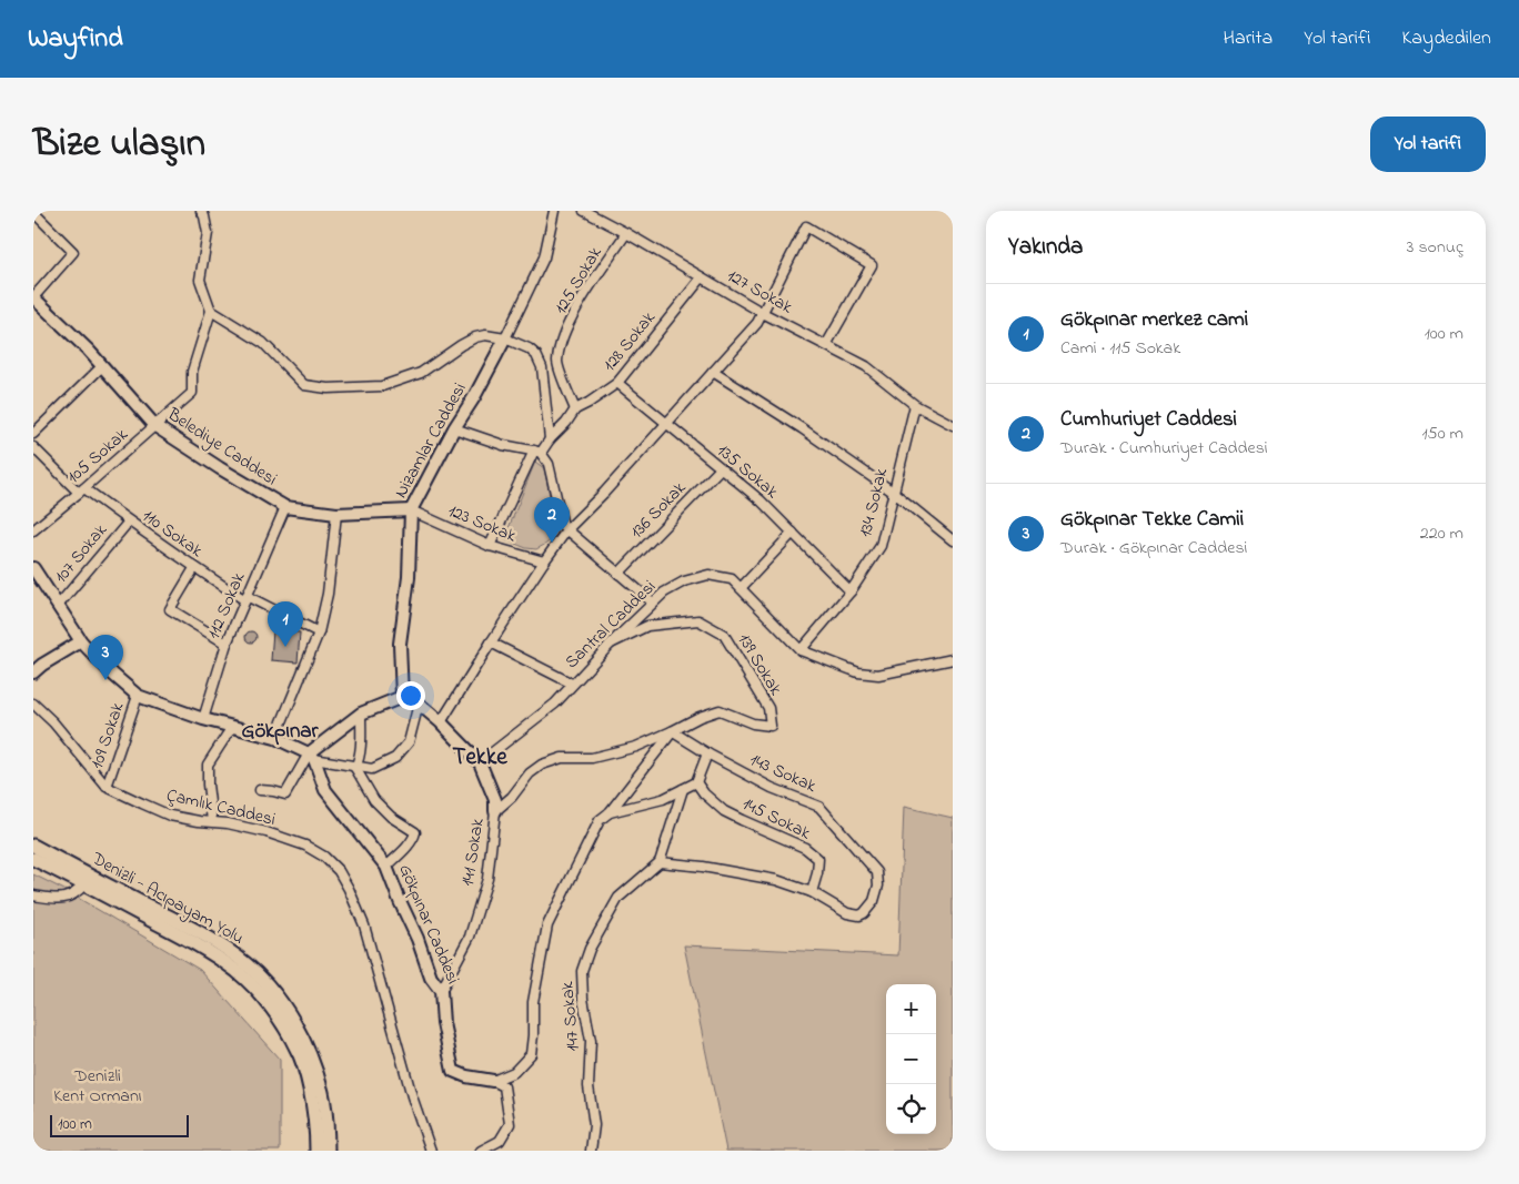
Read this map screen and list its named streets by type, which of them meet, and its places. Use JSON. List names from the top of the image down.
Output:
{
  "streets": {
    "main road": ["Denizli - Acıpayam Yolu"],
    "street": [
      "125 Sokak",
      "127 Sokak",
      "128 Sokak",
      "Nizamlar Caddesi",
      "Belediye Caddesi",
      "105 Sokak",
      "135 Sokak",
      "134 Sokak",
      "136 Sokak",
      "123 Sokak",
      "110 Sokak",
      "107 Sokak",
      "112 Sokak",
      "Santral Caddesi",
      "139 Sokak",
      "109 Sokak",
      "143 Sokak",
      "Çamlık Caddesi",
      "145 Sokak",
      "141 Sokak",
      "Gökpınar Caddesi",
      "147 Sokak"
    ]
  },
  "crossings": [
    ["125 Sokak", "127 Sokak"],
    ["125 Sokak", "128 Sokak"],
    ["127 Sokak", "128 Sokak"],
    ["127 Sokak", "134 Sokak"],
    ["128 Sokak", "135 Sokak"],
    ["128 Sokak", "123 Sokak"],
    ["Nizamlar Caddesi", "Belediye Caddesi"],
    ["Nizamlar Caddesi", "123 Sokak"],
    ["Belediye Caddesi", "105 Sokak"],
    ["Belediye Caddesi", "123 Sokak"],
    ["Belediye Caddesi", "112 Sokak"],
    ["105 Sokak", "110 Sokak"],
    ["135 Sokak", "134 Sokak"],
    ["135 Sokak", "136 Sokak"],
    ["134 Sokak", "Santral Caddesi"],
    ["110 Sokak", "107 Sokak"],
    ["110 Sokak", "112 Sokak"],
    ["Santral Caddesi", "139 Sokak"],
    ["139 Sokak", "143 Sokak"],
    ["139 Sokak", "141 Sokak"],
    ["109 Sokak", "Çamlık Caddesi"],
    ["143 Sokak", "145 Sokak"],
    ["143 Sokak", "141 Sokak"],
    ["141 Sokak", "Gökpınar Caddesi"]
  ],
  "districts": ["Gökpınar", "Tekke"],
  "parks": ["Denizli Kent Ormanı"],
  "scale_bar": "100 m",
  "page": {
    "header": "Wayfind",
    "nav": ["Harita", "Yol tarifi", "Kaydedilen"],
    "title": "Bize ulaşın",
    "buttons": "Yol tarifi",
    "heading": ["Yakında", "3 sonuç"],
    "list": [
      {
        "mark": "1",
        "name": "Gökpınar merkez cami",
        "note": "Cami · 115 Sokak",
        "value": "100 m"
      },
      {
        "mark": "2",
        "name": "Cumhuriyet Caddesi",
        "note": "Durak · Cumhuriyet Caddesi",
        "value": "150 m"
      },
      {
        "mark": "3",
        "name": "Gökpınar Tekke Camii",
        "note": "Durak · Gökpınar Caddesi",
        "value": "220 m"
      }
    ],
    "pins": ["2", "1", "3"],
    "map_buttons": ["+", "−"],
    "scale": "100 m"
  }
}
